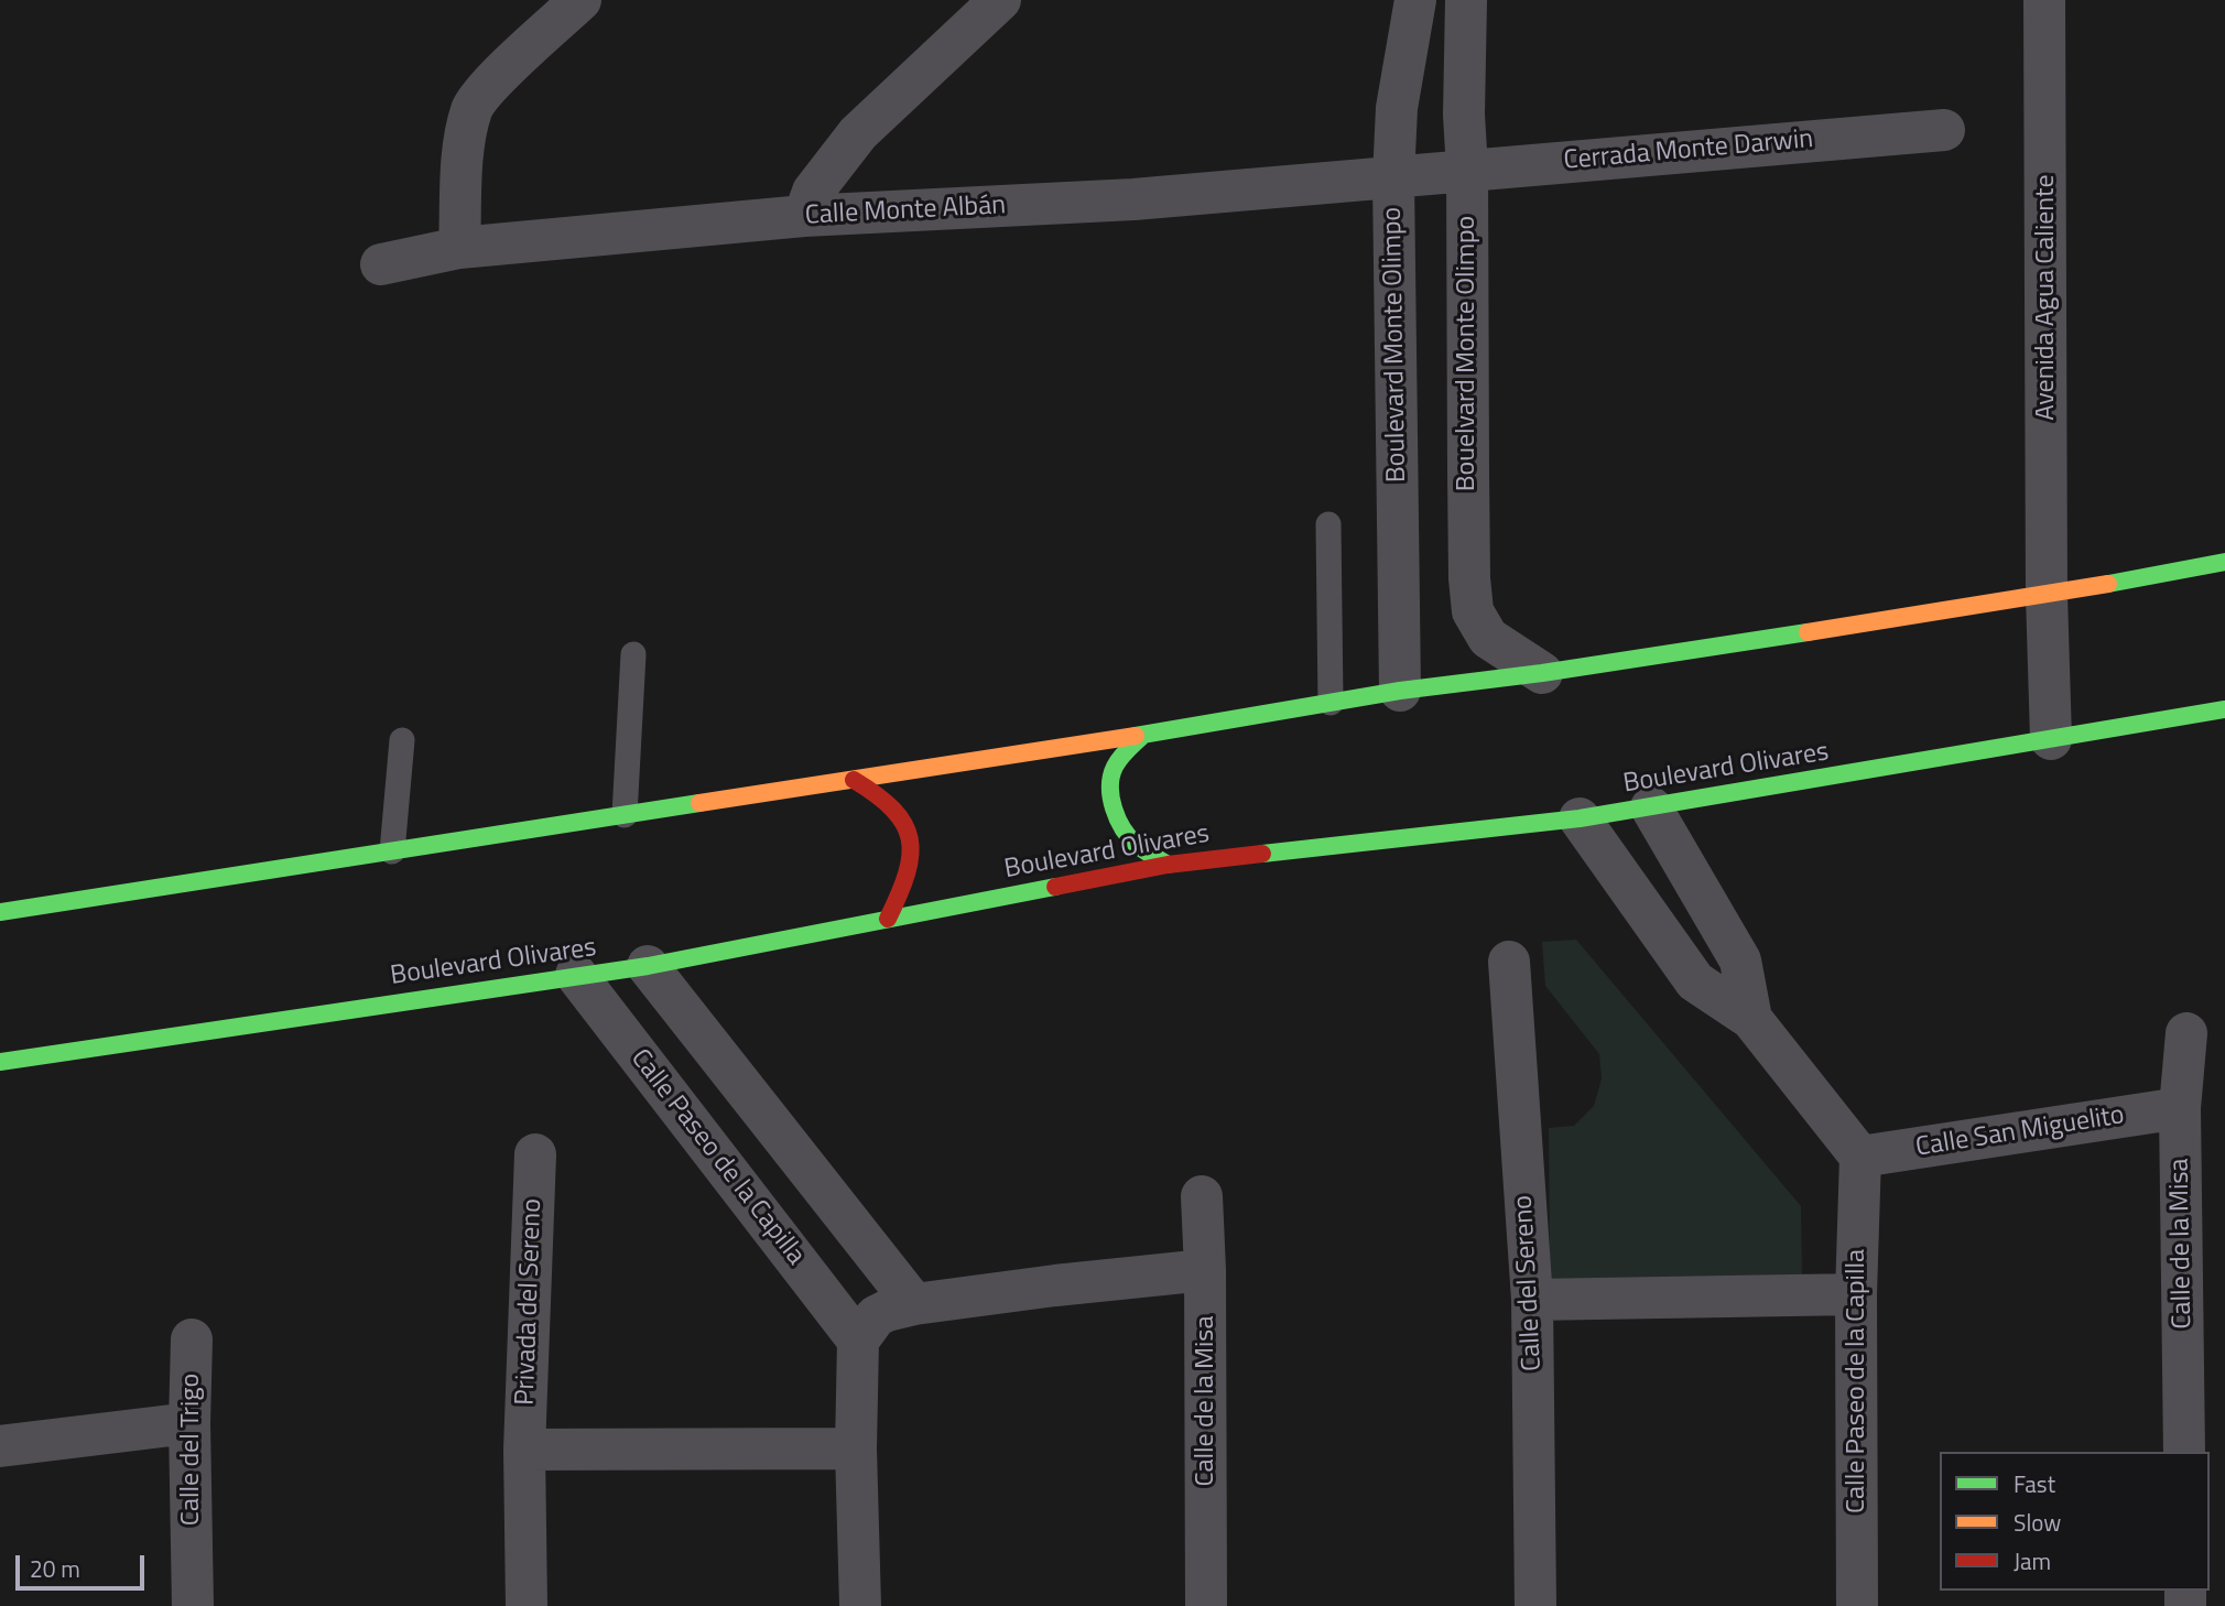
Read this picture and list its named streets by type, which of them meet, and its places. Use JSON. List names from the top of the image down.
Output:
{
  "streets": {
    "street": [
      "Cerrada Monte Darwin",
      "Calle Monte Albán",
      "Avenida Agua Caliente",
      "Boulevard Monte Olimpo",
      "Bouelvard Monte Olimpo",
      "Boulevard Olivares",
      "Calle San Miguelito",
      "Calle Paseo de la Capilla",
      "Calle de la Misa",
      "Calle del Sereno",
      "Privada del Sereno",
      "Calle del Trigo"
    ]
  },
  "crossings": [
    ["Cerrada Monte Darwin", "Calle Monte Albán"],
    ["Cerrada Monte Darwin", "Boulevard Monte Olimpo"],
    ["Cerrada Monte Darwin", "Bouelvard Monte Olimpo"],
    ["Calle Monte Albán", "Boulevard Monte Olimpo"],
    ["Calle Monte Albán", "Bouelvard Monte Olimpo"],
    ["Avenida Agua Caliente", "Boulevard Olivares"],
    ["Boulevard Monte Olimpo", "Bouelvard Monte Olimpo"],
    ["Boulevard Olivares", "Calle Paseo de la Capilla"],
    ["Calle San Miguelito", "Calle Paseo de la Capilla"],
    ["Calle San Miguelito", "Calle de la Misa"]
  ],
  "legend": ["Fast", "Slow", "Jam"],
  "scale_bar": "20 m"
}
